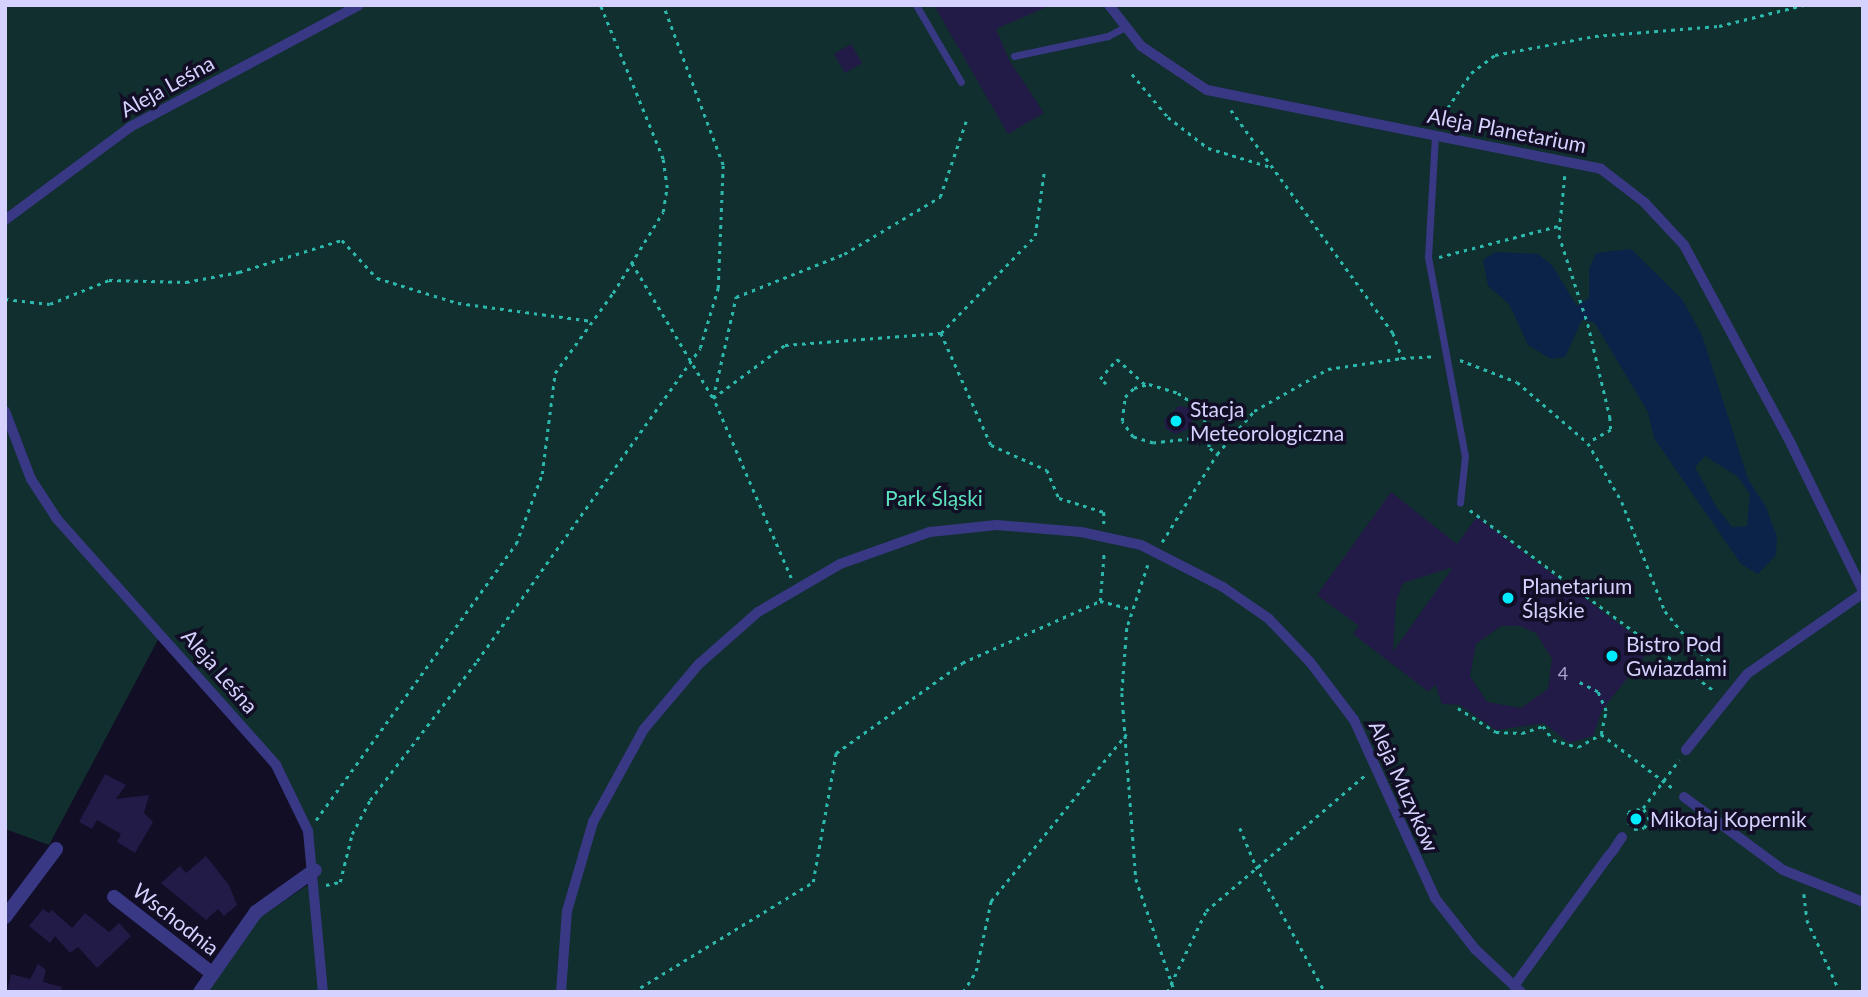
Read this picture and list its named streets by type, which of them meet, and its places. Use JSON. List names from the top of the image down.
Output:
{
  "streets": {
    "street": [
      "Aleja Leśna",
      "Aleja Planetarium",
      "Aleja Muzyków",
      "Wschodnia"
    ]
  },
  "crossings": [
    ["Aleja Leśna", "Wschodnia"]
  ],
  "parks": ["Park Śląski"],
  "places": [
    "Stacja Meteorologiczna",
    "Planetarium Śląskie",
    "Bistro Pod Gwiazdami",
    "Mikołaj Kopernik"
  ],
  "house_numbers": ["4"]
}
